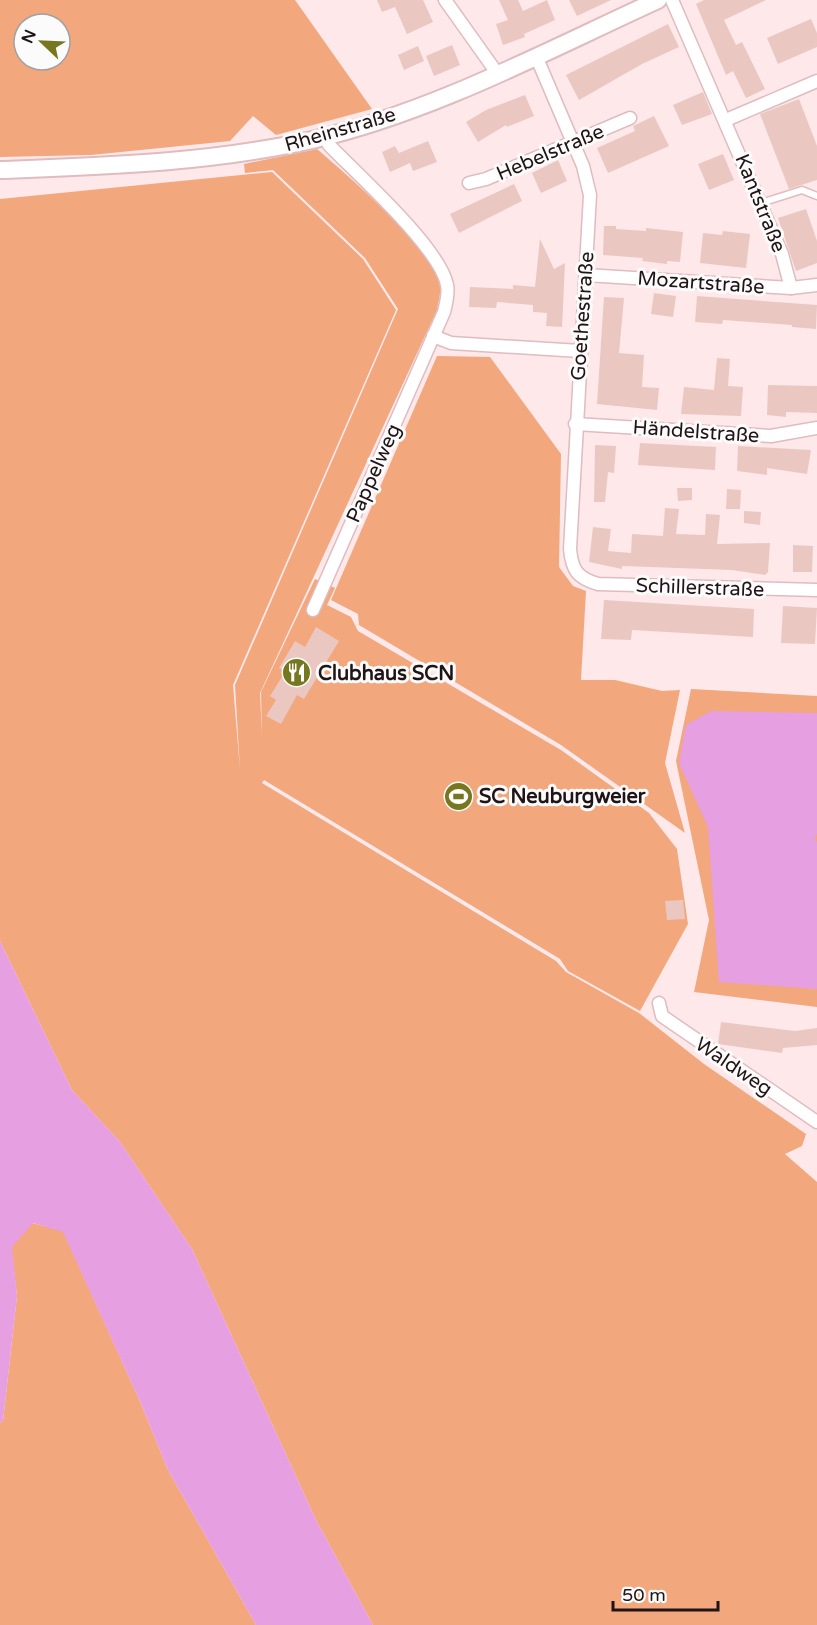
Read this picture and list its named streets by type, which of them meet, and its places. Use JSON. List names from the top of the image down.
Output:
{
  "streets": {
    "main road": ["Rheinstraße"],
    "street": [
      "Hebelstraße",
      "Kantstraße",
      "Mozartstraße",
      "Goethestraße",
      "Händelstraße",
      "Pappelweg",
      "Schillerstraße",
      "Waldweg"
    ]
  },
  "crossings": [
    ["Rheinstraße", "Goethestraße"],
    ["Rheinstraße", "Pappelweg"],
    ["Hebelstraße", "Goethestraße"],
    ["Kantstraße", "Mozartstraße"],
    ["Mozartstraße", "Goethestraße"],
    ["Goethestraße", "Händelstraße"],
    ["Goethestraße", "Schillerstraße"]
  ],
  "places": {
    "restaurant": ["Clubhaus SCN"],
    "sports": ["SC Neuburgweier"]
  },
  "scale_bar": "50 m",
  "north": "top left"
}
